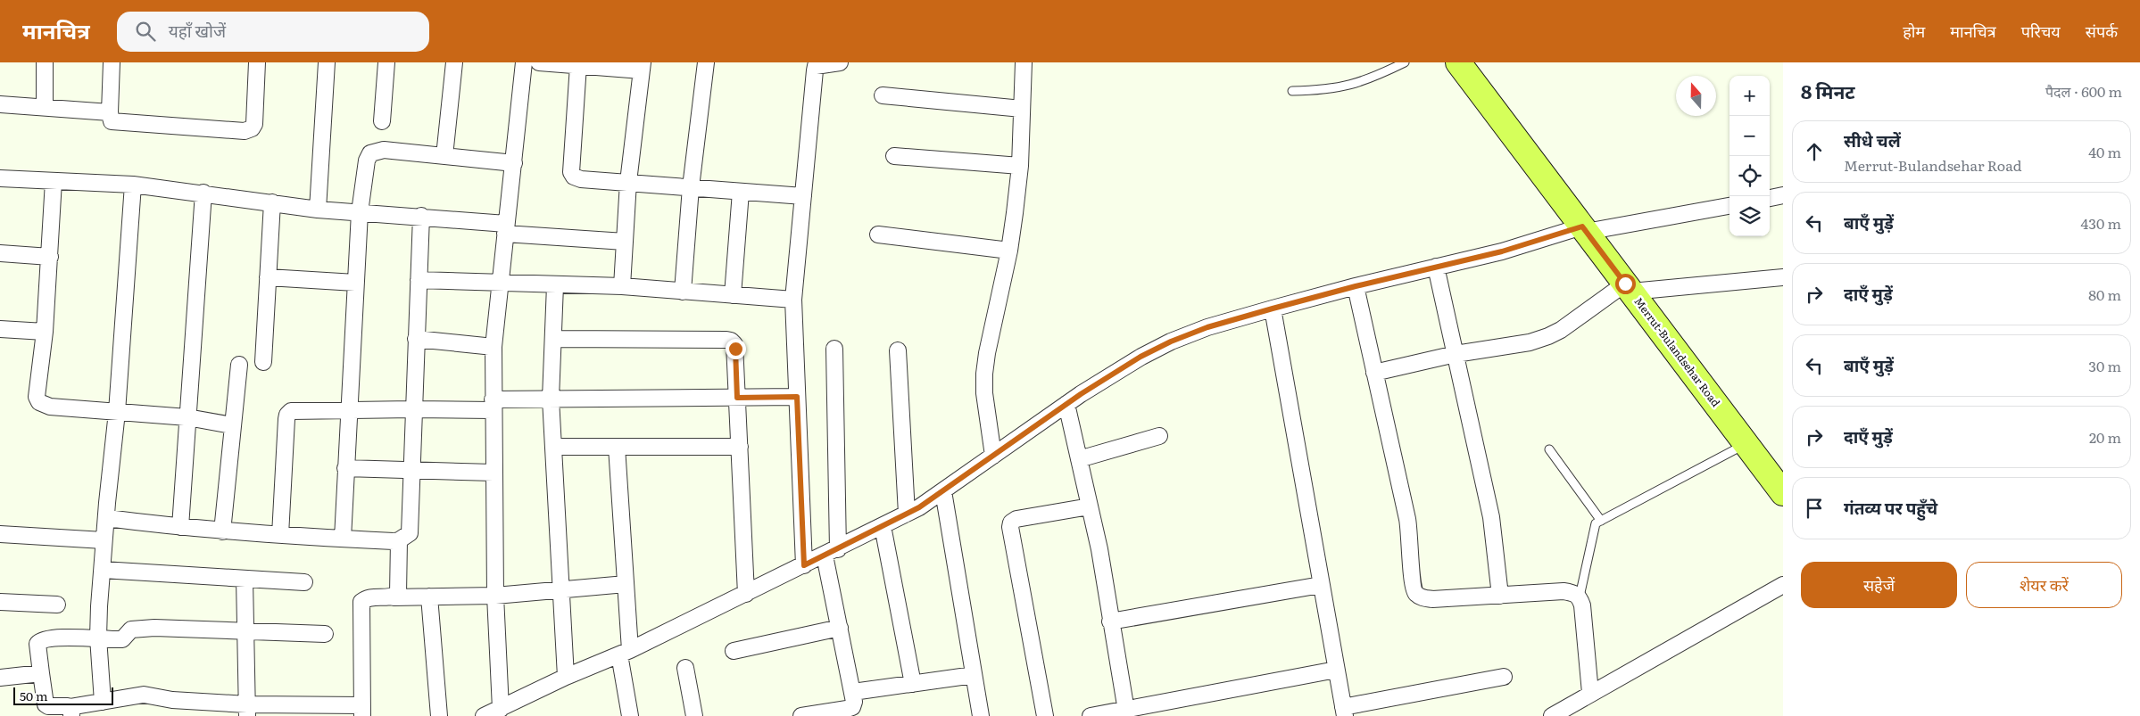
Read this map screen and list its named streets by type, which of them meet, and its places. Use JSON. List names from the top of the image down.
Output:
{
  "streets": {
    "main road": ["Merrut-Bulandsehar Road"]
  },
  "scale_bar": "50 m",
  "north": "top",
  "page": {
    "header": "मानचित्र",
    "search": "यहाँ खोजें",
    "nav": [
      "होम",
      "मानचित्र",
      "परिचय",
      "संपर्क"
    ],
    "heading": ["8 मिनट", "पैदल · 600 m"],
    "map_buttons": ["+", "−"],
    "list": [
      ["सीधे चलें", "Merrut-Bulandsehar Road", "40 m"],
      ["बाएँ मुड़ें", "430 m"],
      ["दाएँ मुड़ें", "80 m"],
      ["बाएँ मुड़ें", "30 m"],
      ["दाएँ मुड़ें", "20 m"],
      "गंतव्य पर पहुँचे"
    ],
    "buttons": ["सहेजें", "शेयर करें"],
    "scale": "50 m"
  }
}
